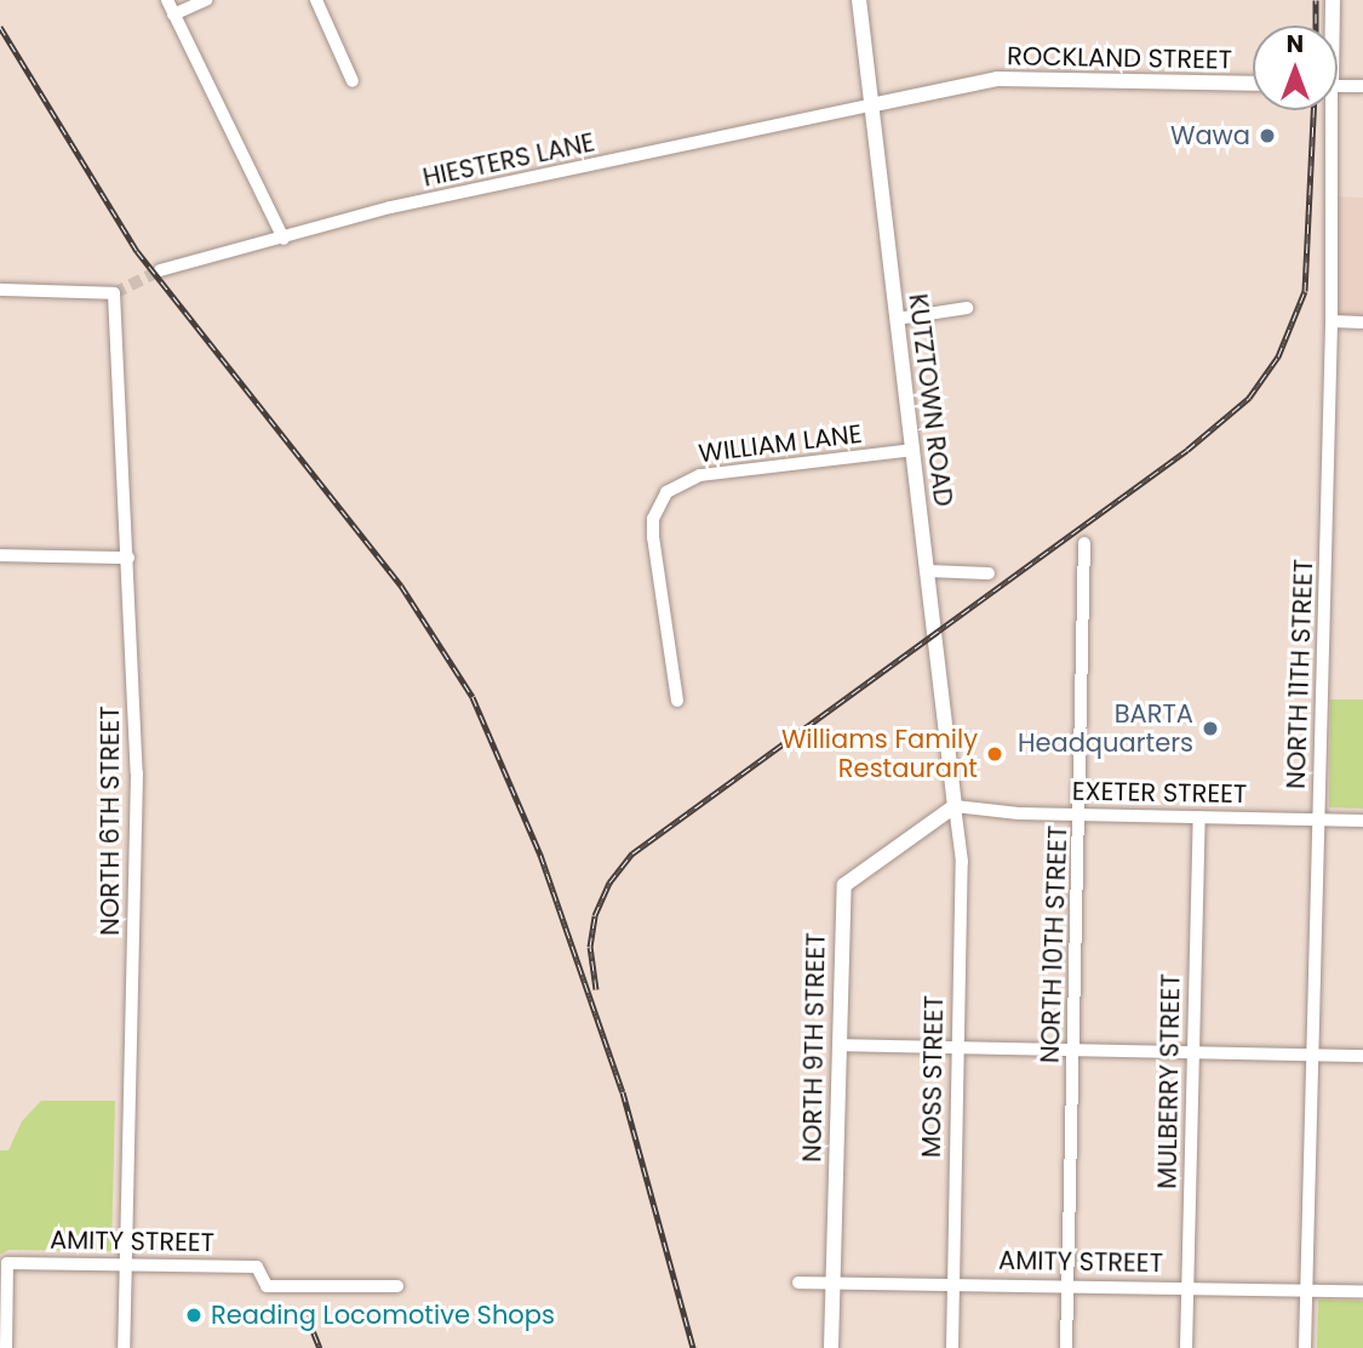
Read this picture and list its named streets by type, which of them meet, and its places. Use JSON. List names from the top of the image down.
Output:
{
  "streets": {
    "main road": [
      "ROCKLAND STREET",
      "KUTZTOWN ROAD",
      "NORTH 11TH STREET",
      "NORTH 9TH STREET"
    ],
    "street": [
      "HIESTERS LANE",
      "WILLIAM LANE",
      "EXETER STREET",
      "NORTH 6TH STREET",
      "NORTH 10TH STREET",
      "MOSS STREET",
      "MULBERRY STREET",
      "AMITY STREET"
    ]
  },
  "crossings": [
    ["ROCKLAND STREET", "HIESTERS LANE"],
    ["ROCKLAND STREET", "KUTZTOWN ROAD"],
    ["HIESTERS LANE", "KUTZTOWN ROAD"],
    ["KUTZTOWN ROAD", "WILLIAM LANE"],
    ["KUTZTOWN ROAD", "EXETER STREET"],
    ["KUTZTOWN ROAD", "NORTH 9TH STREET"],
    ["KUTZTOWN ROAD", "MOSS STREET"],
    ["NORTH 11TH STREET", "EXETER STREET"],
    ["NORTH 11TH STREET", "AMITY STREET"],
    ["EXETER STREET", "NORTH 10TH STREET"],
    ["EXETER STREET", "NORTH 9TH STREET"],
    ["EXETER STREET", "MOSS STREET"],
    ["EXETER STREET", "MULBERRY STREET"],
    ["NORTH 6TH STREET", "AMITY STREET"],
    ["NORTH 10TH STREET", "AMITY STREET"],
    ["NORTH 9TH STREET", "MOSS STREET"],
    ["NORTH 9TH STREET", "AMITY STREET"],
    ["MOSS STREET", "AMITY STREET"],
    ["MULBERRY STREET", "AMITY STREET"]
  ],
  "places": [
    "Wawa",
    "BARTA Headquarters",
    "Williams Family Restaurant",
    "Reading Locomotive Shops"
  ],
  "north": "top"
}
